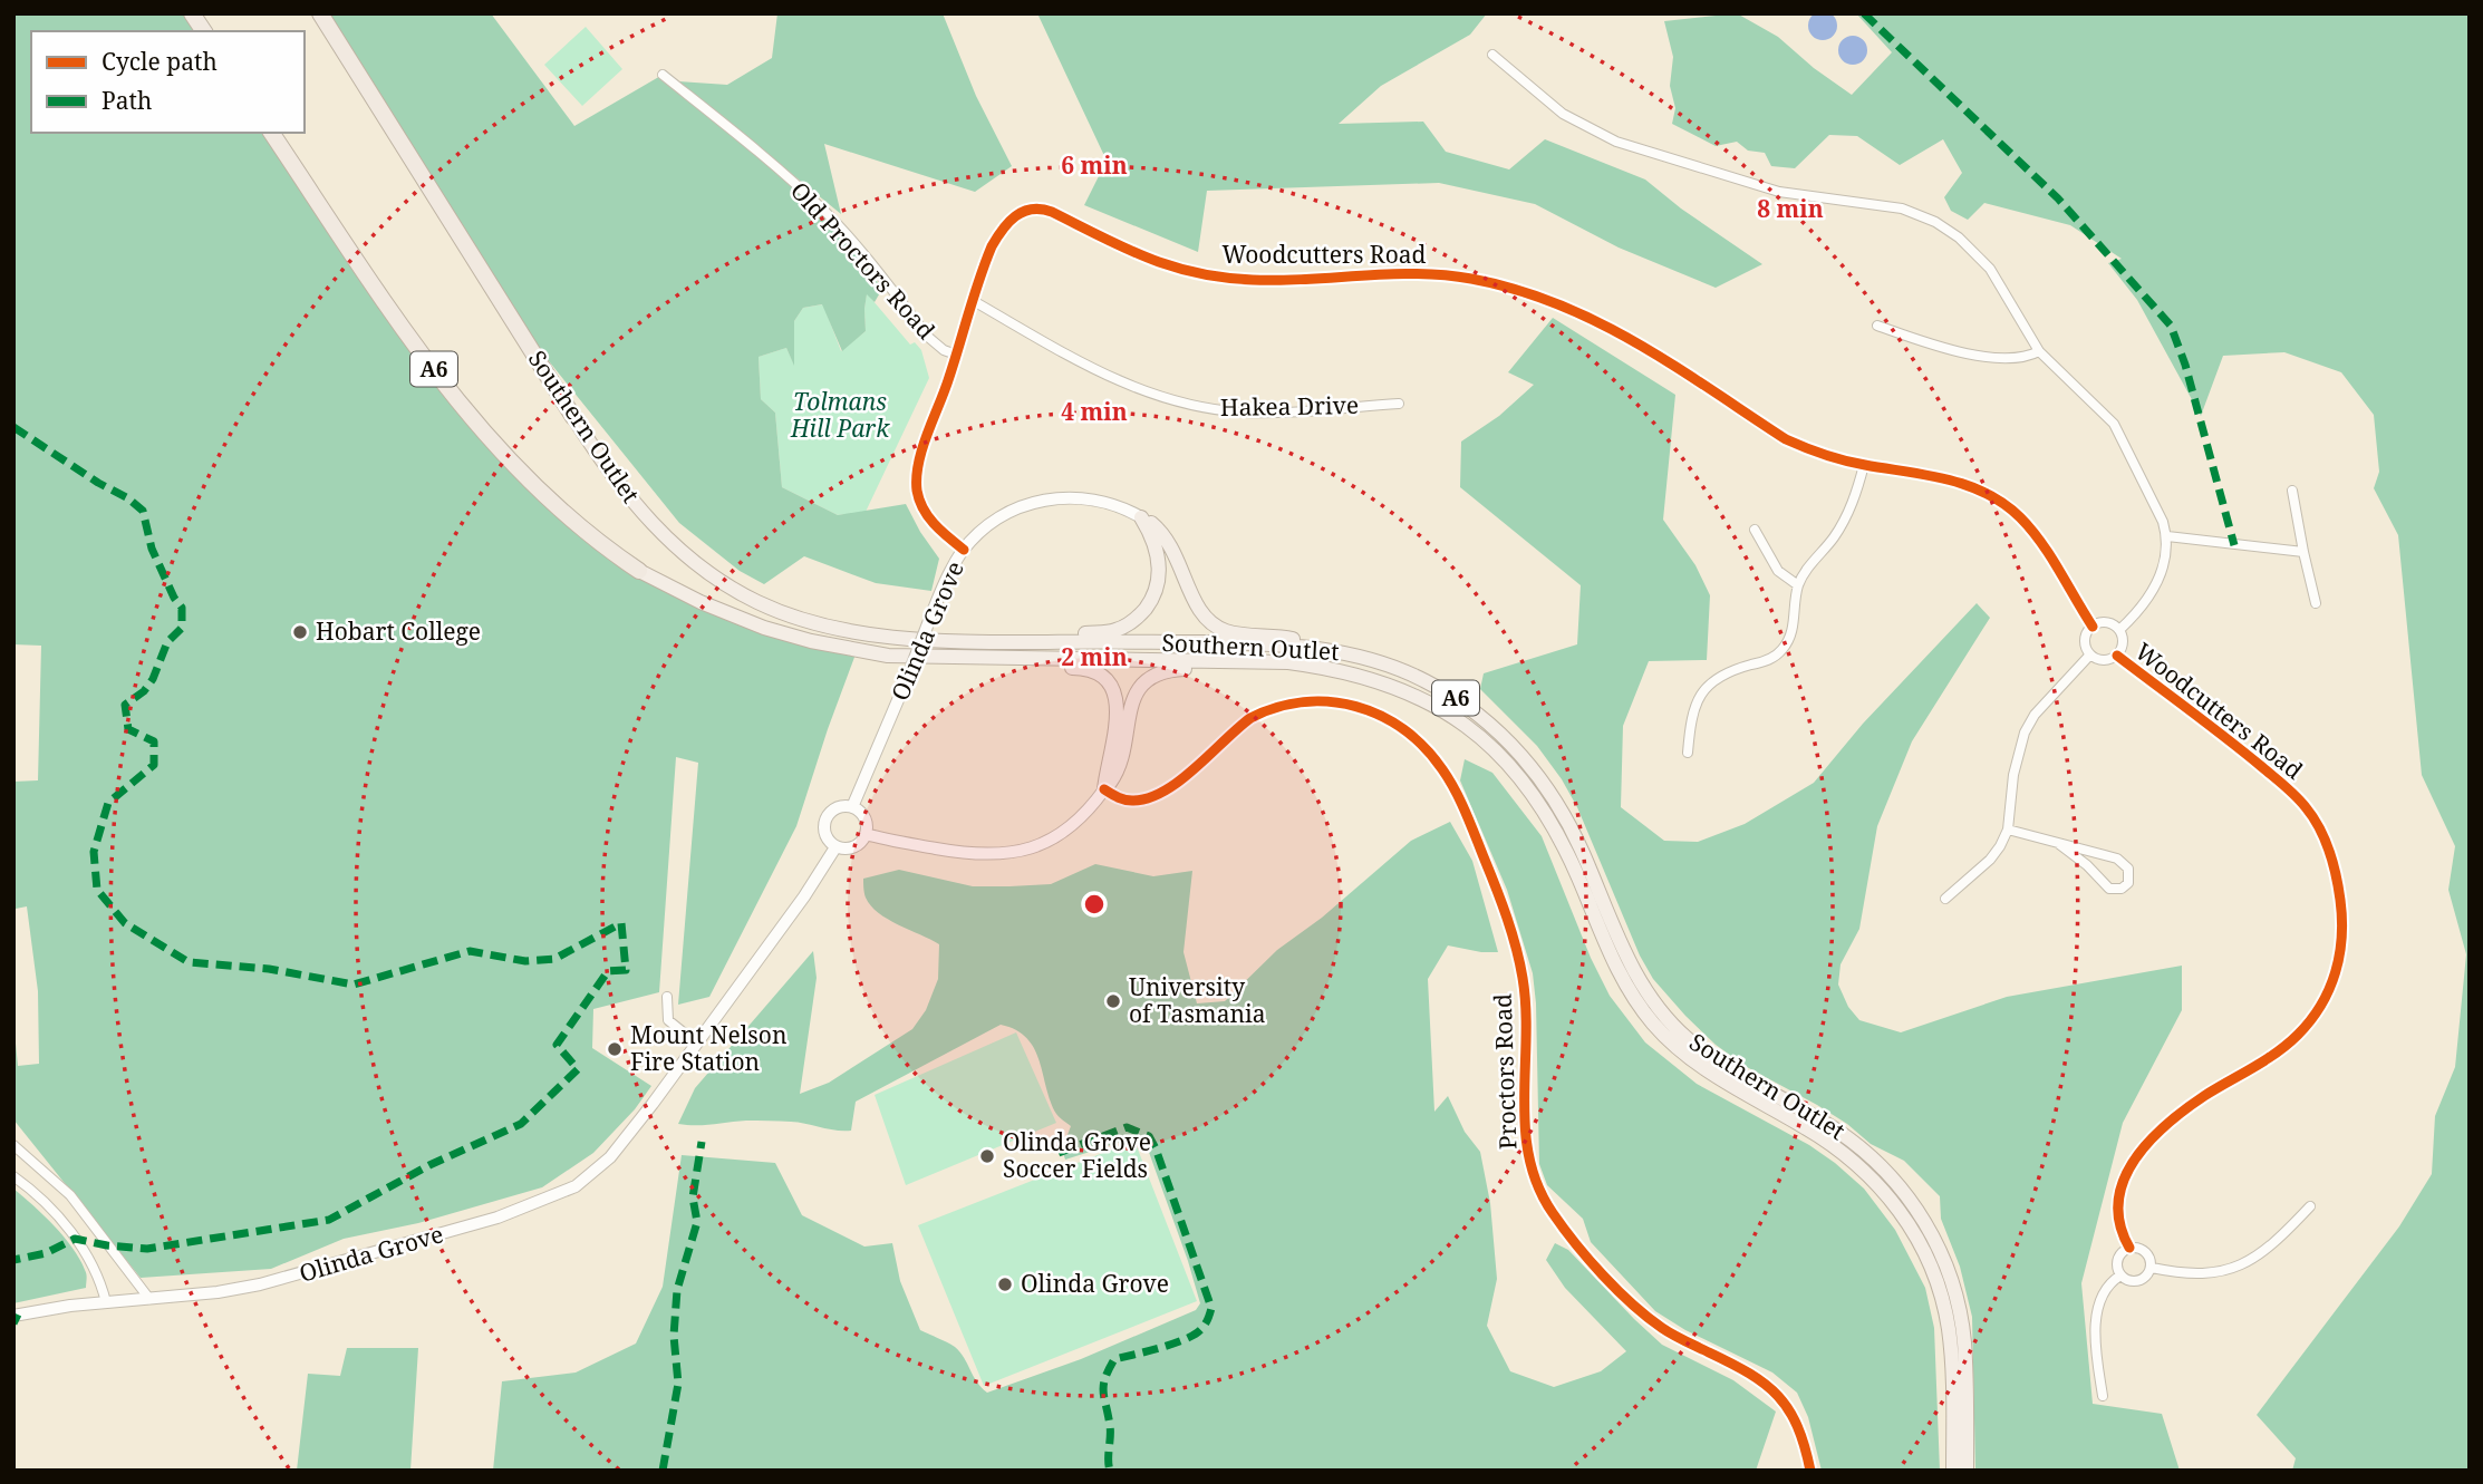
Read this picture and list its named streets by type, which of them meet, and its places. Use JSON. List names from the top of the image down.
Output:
{
  "streets": {
    "highway": ["A6", "Southern Outlet"],
    "main road": ["Olinda Grove"],
    "street": [
      "Woodcutters Road",
      "Old Proctors Road",
      "Hakea Drive",
      "Proctors Road"
    ]
  },
  "crossings": [
    ["Woodcutters Road", "Old Proctors Road"],
    ["Woodcutters Road", "Hakea Drive"],
    ["Woodcutters Road", "Olinda Grove"]
  ],
  "parks": ["Tolmans Hill Park"],
  "places": [
    "Hobart College",
    "University of Tasmania",
    "Mount Nelson Fire Station",
    "Olinda Grove Soccer Fields",
    "Olinda Grove"
  ],
  "legend": ["Cycle path", "Path"],
  "rings": [
    "6 min",
    "8 min",
    "4 min",
    "2 min"
  ]
}
